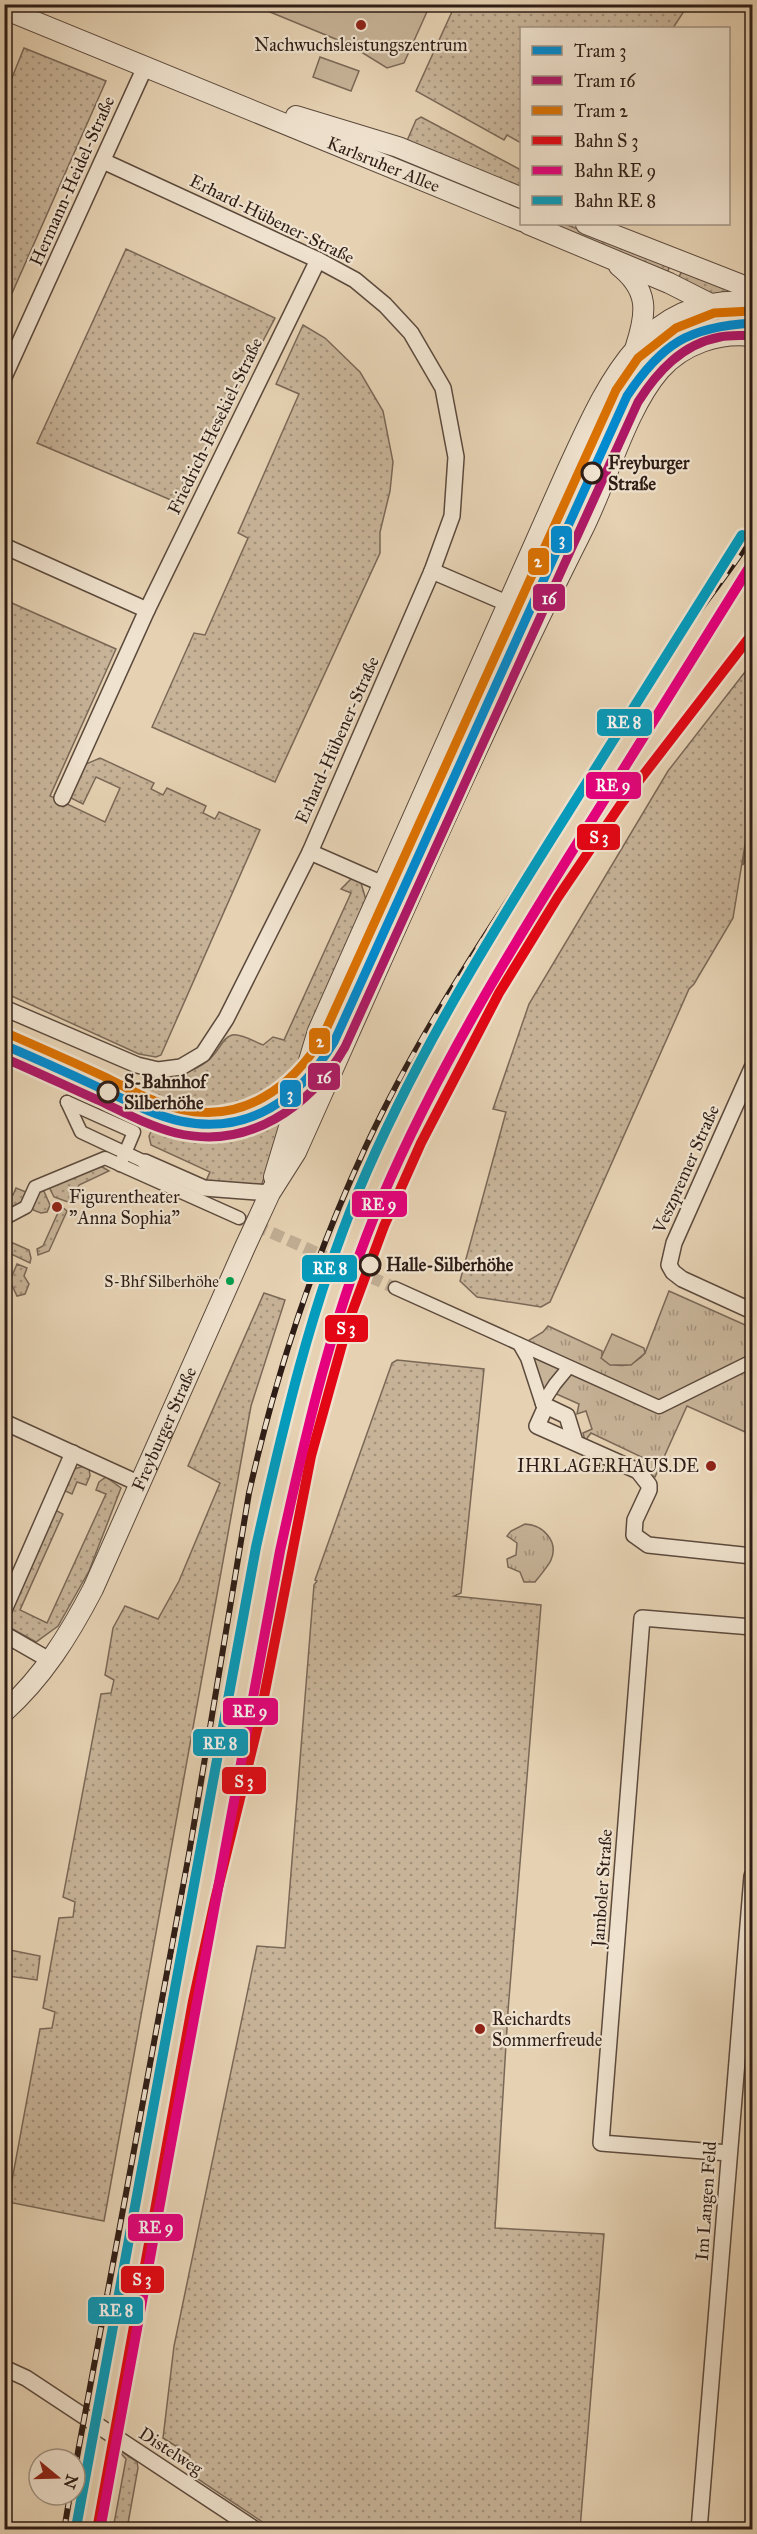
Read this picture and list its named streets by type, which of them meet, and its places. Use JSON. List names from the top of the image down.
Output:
{
  "streets": {
    "street": [
      "Karlsruher Allee",
      "Hermann-Heidel-Straße",
      "Erhard-Hübener-Straße",
      "Friedrich-Hesekiel-Straße",
      "Veszpremer Straße",
      "Freyburger Straße",
      "Jamboler Straße",
      "Im Langen Feld",
      "Distelweg"
    ]
  },
  "crossings": [
    ["Karlsruher Allee", "Hermann-Heidel-Straße"],
    ["Hermann-Heidel-Straße", "Erhard-Hübener-Straße"],
    ["Erhard-Hübener-Straße", "Friedrich-Hesekiel-Straße"],
    ["Erhard-Hübener-Straße", "Freyburger Straße"],
    ["Jamboler Straße", "Im Langen Feld"]
  ],
  "places": [
    "Nachwuchsleistungszentrum",
    "Freyburger Straße",
    "S-Bahnhof Silberhöhe",
    "Figurentheater \"Anna Sophia\"",
    "Halle-Silberhöhe",
    "S-Bhf Silberhöhe",
    "IHRLAGERHAUS.DE",
    "Reichardts Sommerfreude"
  ],
  "lines": ["tram line 2", "tram line 3", "tram line 16"],
  "legend": [
    "Tram 3",
    "Tram 16",
    "Tram 2",
    "Bahn S 3",
    "Bahn RE 9",
    "Bahn RE 8"
  ],
  "north": "right"
}
